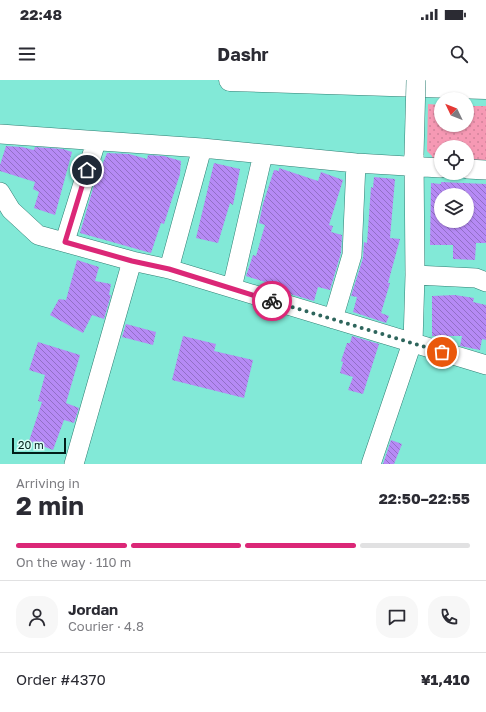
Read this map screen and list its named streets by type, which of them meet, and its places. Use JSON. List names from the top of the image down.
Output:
{
  "scale_bar": "20 m",
  "north": "top left",
  "page": {
    "status": "22:48",
    "header": "Dashr",
    "scale": "20 m",
    "heading": ["2 min", "Arriving in", "22:50–22:55"],
    "panel": [
      "Jordan",
      "Courier · 4.8",
      "Order #4370",
      "¥1,410"
    ],
    "bar": "On the way · 110 m"
  }
}
